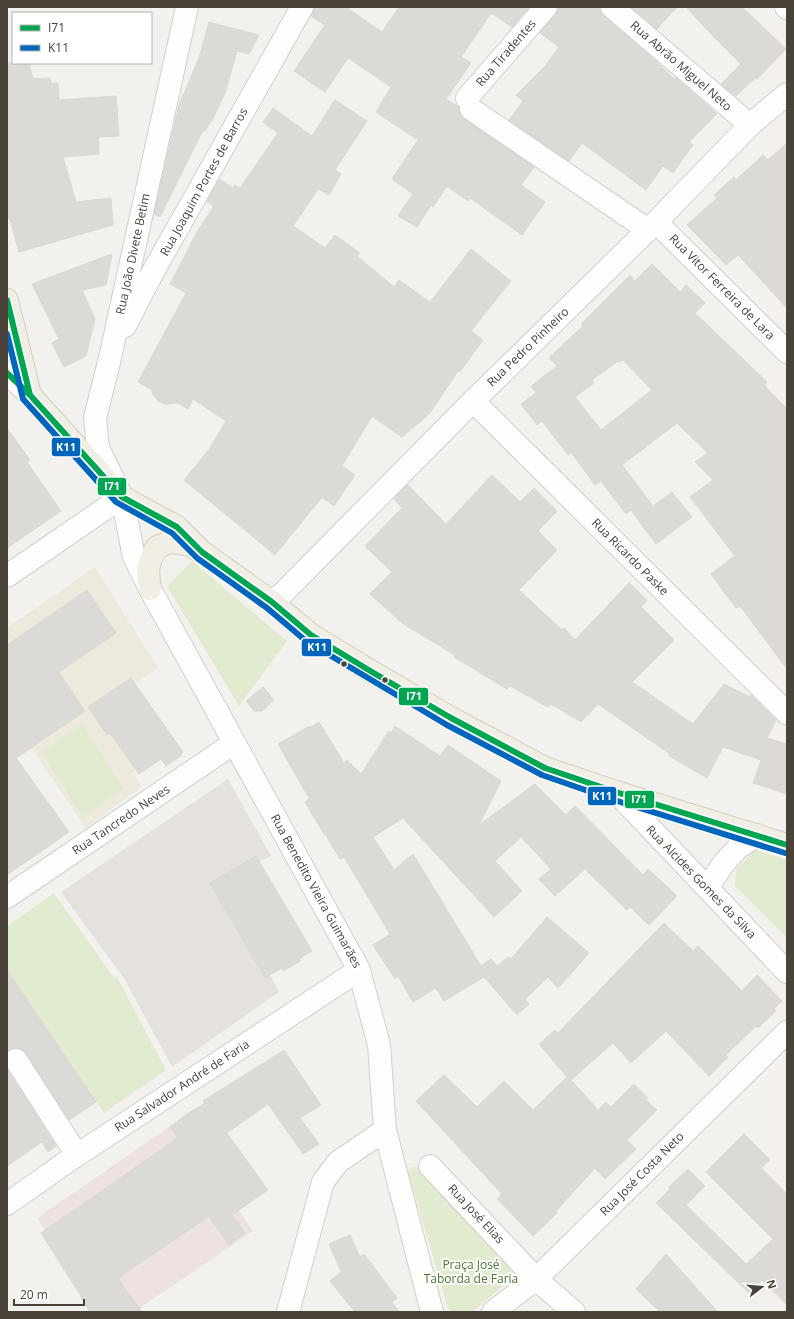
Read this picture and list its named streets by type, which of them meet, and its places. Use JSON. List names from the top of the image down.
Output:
{
  "streets": {
    "street": [
      "Rua Tiradentes",
      "Rua Abrão Miguel Neto",
      "Rua Joaquim Portes de Barros",
      "Rua João Divete Betim",
      "Rua Vitor Ferreira de Lara",
      "Rua Pedro Pinheiro",
      "Rua Ricardo Paske",
      "Rua Tancredo Neves",
      "Rua Alcides Gomes da Silva",
      "Rua Benedito Vieira Guimarães",
      "Rua Salvador André de Faria",
      "Rua José Costa Neto",
      "Rua José Elias"
    ]
  },
  "crossings": [
    ["Rua Tiradentes", "Rua Vitor Ferreira de Lara"],
    ["Rua Abrão Miguel Neto", "Rua Pedro Pinheiro"],
    ["Rua Joaquim Portes de Barros", "Rua João Divete Betim"],
    ["Rua João Divete Betim", "Rua Benedito Vieira Guimarães"],
    ["Rua Vitor Ferreira de Lara", "Rua Pedro Pinheiro"],
    ["Rua Pedro Pinheiro", "Rua Ricardo Paske"],
    ["Rua Tancredo Neves", "Rua Benedito Vieira Guimarães"],
    ["Rua Benedito Vieira Guimarães", "Rua Salvador André de Faria"],
    ["Rua José Costa Neto", "Rua José Elias"]
  ],
  "parks": ["Praça José Taborda de Faria"],
  "lines": ["transit line I71", "transit line K11"],
  "legend": ["I71", "K11"],
  "scale_bar": "20 m",
  "north": "right"
}
